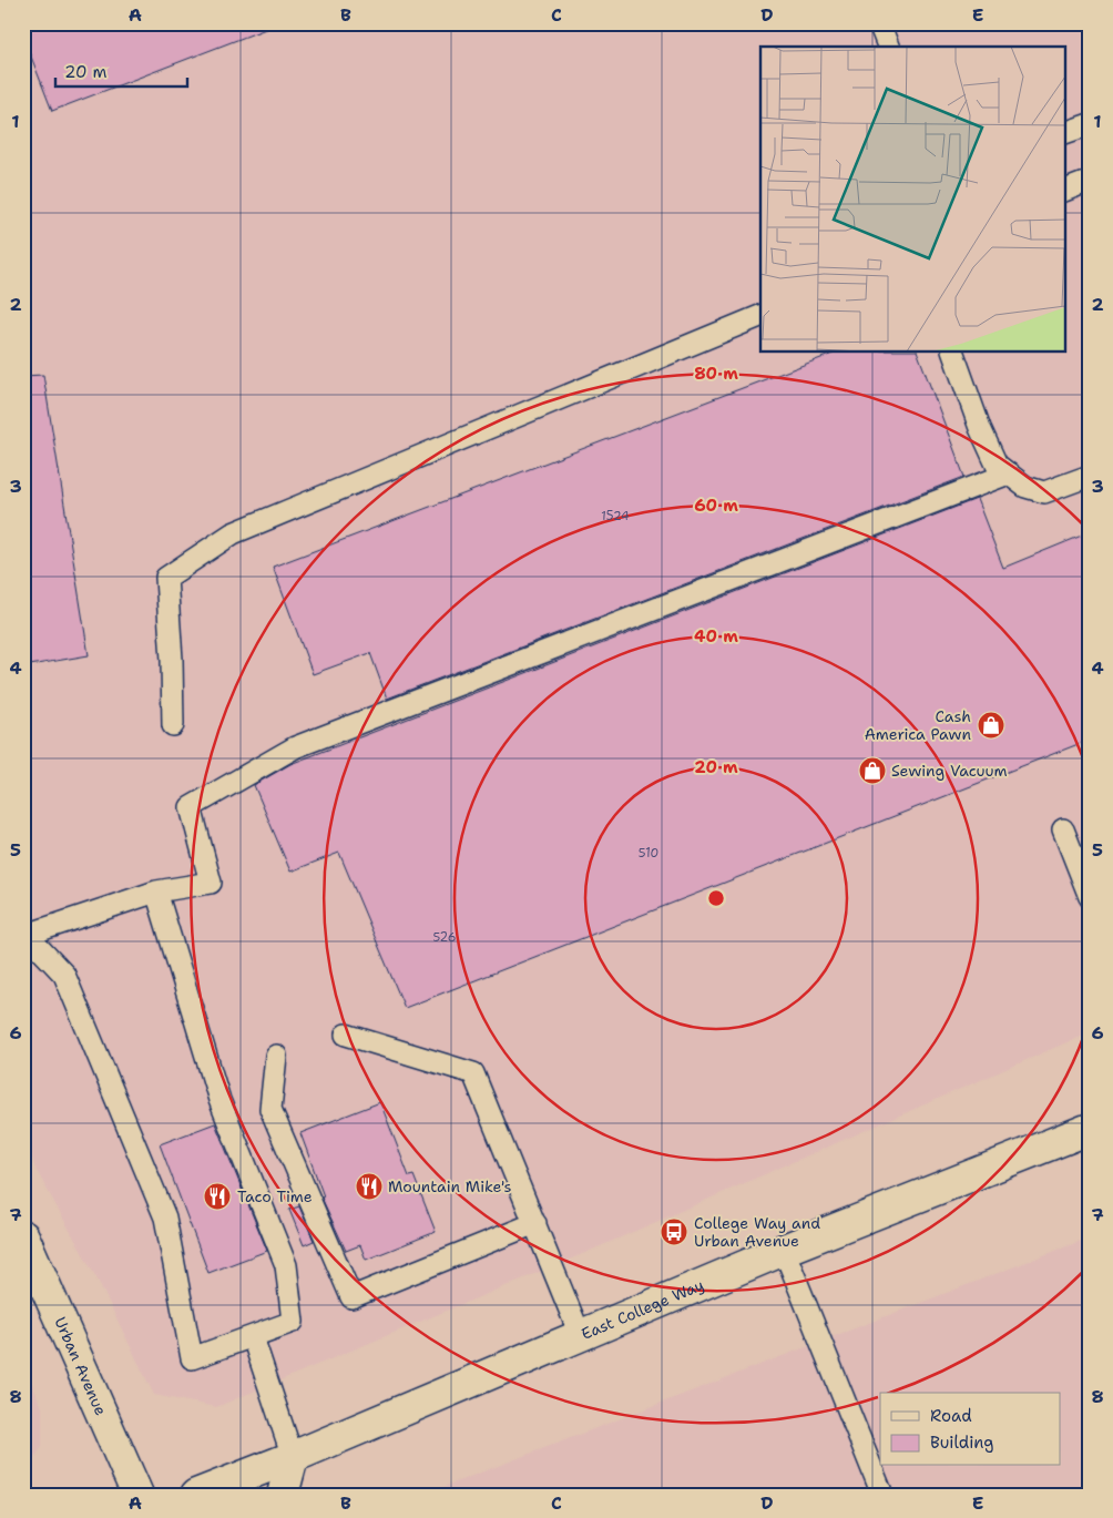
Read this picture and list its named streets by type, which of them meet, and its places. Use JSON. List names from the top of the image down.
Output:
{
  "streets": {
    "main road": ["East College Way", "Urban Avenue"]
  },
  "places": {
    "shop": ["Cash America Pawn", "Sewing Vacuum"],
    "restaurant": ["Mountain Mike's", "Taco Time"],
    "bus stop": ["College Way and Urban Avenue"]
  },
  "house_numbers": ["1524", "510", "526"],
  "legend": ["Road", "Building"],
  "scale_bar": "20 m",
  "grid": {
    "columns": [
      "A",
      "B",
      "C",
      "D",
      "E"
    ],
    "rows": [
      "1",
      "2",
      "3",
      "4",
      "5",
      "6",
      "7",
      "8"
    ]
  },
  "rings": [
    "80 m",
    "60 m",
    "40 m",
    "20 m"
  ]
}
